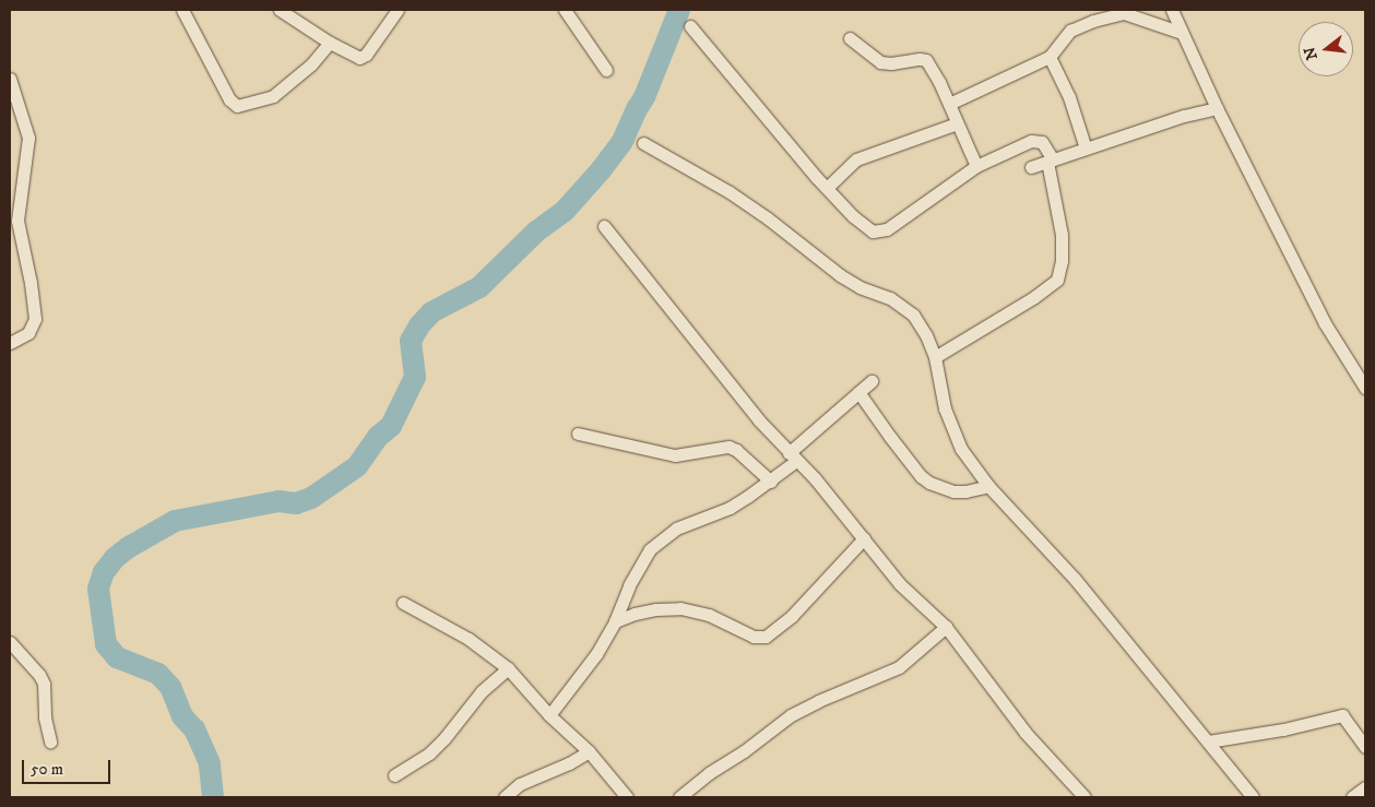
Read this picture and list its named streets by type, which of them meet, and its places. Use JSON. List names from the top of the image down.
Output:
{
  "scale_bar": "50 m",
  "north": "left"
}
